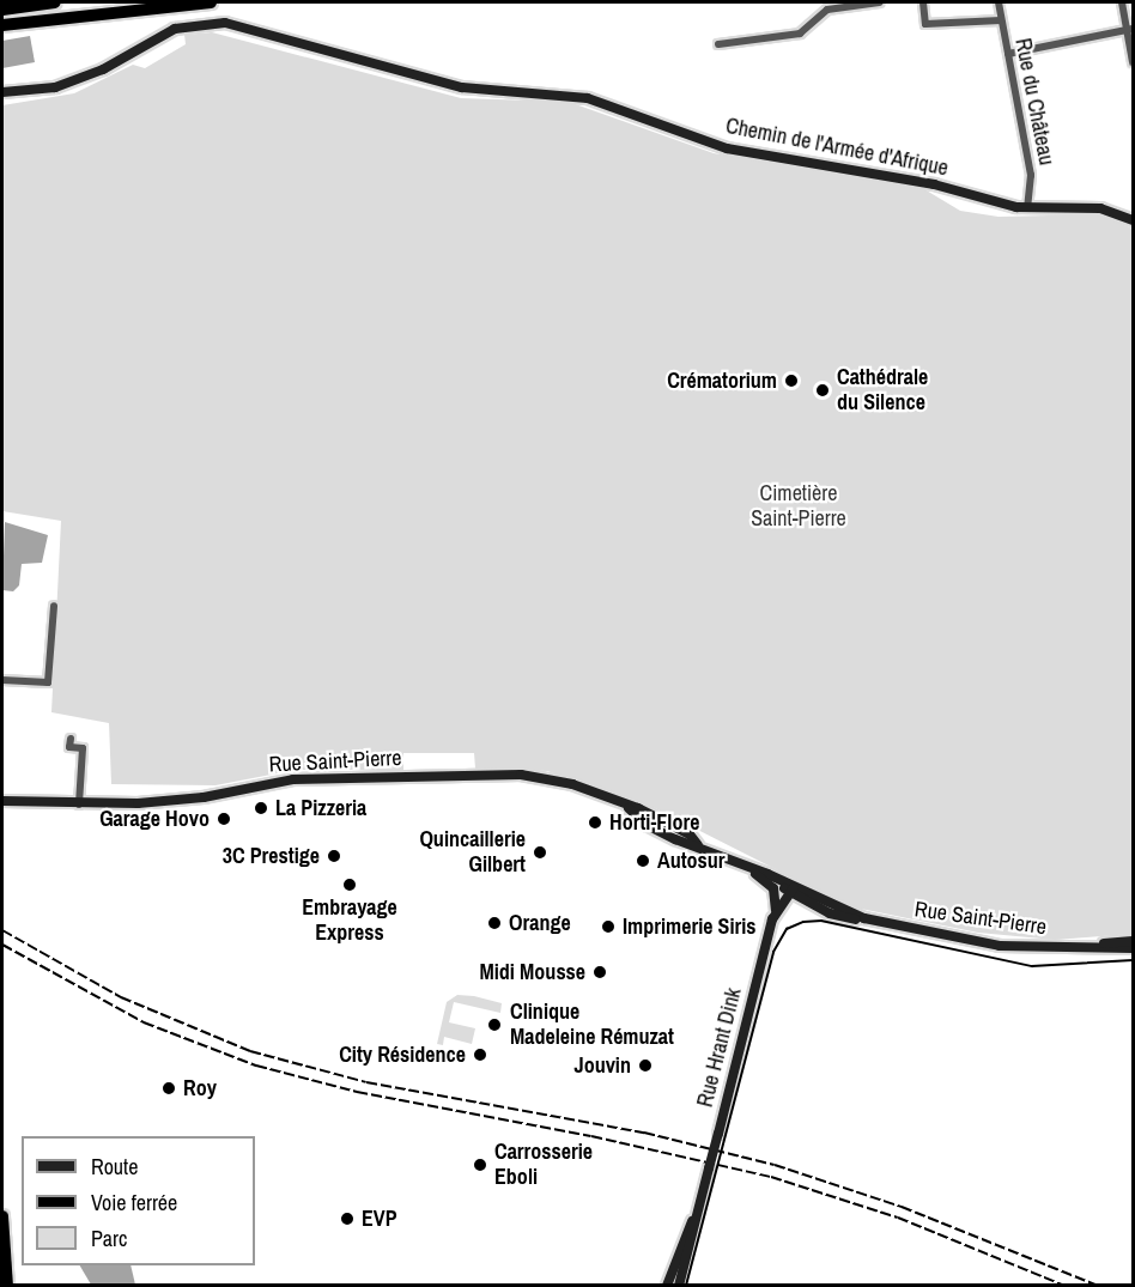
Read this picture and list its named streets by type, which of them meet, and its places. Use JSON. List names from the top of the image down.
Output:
{
  "streets": {
    "street": [
      "Rue du Château",
      "Chemin de l'Armée d'Afrique",
      "Rue Saint-Pierre",
      "Rue Hrant Dink"
    ]
  },
  "crossings": [
    ["Rue du Château", "Chemin de l'Armée d'Afrique"],
    ["Rue Saint-Pierre", "Rue Hrant Dink"]
  ],
  "parks": ["Cimetière Saint-Pierre"],
  "places": [
    "Crématorium",
    "Cathédrale du Silence",
    "La Pizzeria",
    "Garage Hovo",
    "Horti-Flore",
    "Quincaillerie Gilbert",
    "3C Prestige",
    "Autosur",
    "Embrayage Express",
    "Orange",
    "Imprimerie Siris",
    "Midi Mousse",
    "Clinique Madeleine Rémuzat",
    "City Résidence",
    "Jouvin",
    "Roy",
    "Carrosserie Eboli",
    "EVP"
  ],
  "legend": ["Route", "Voie ferrée", "Parc"]
}
